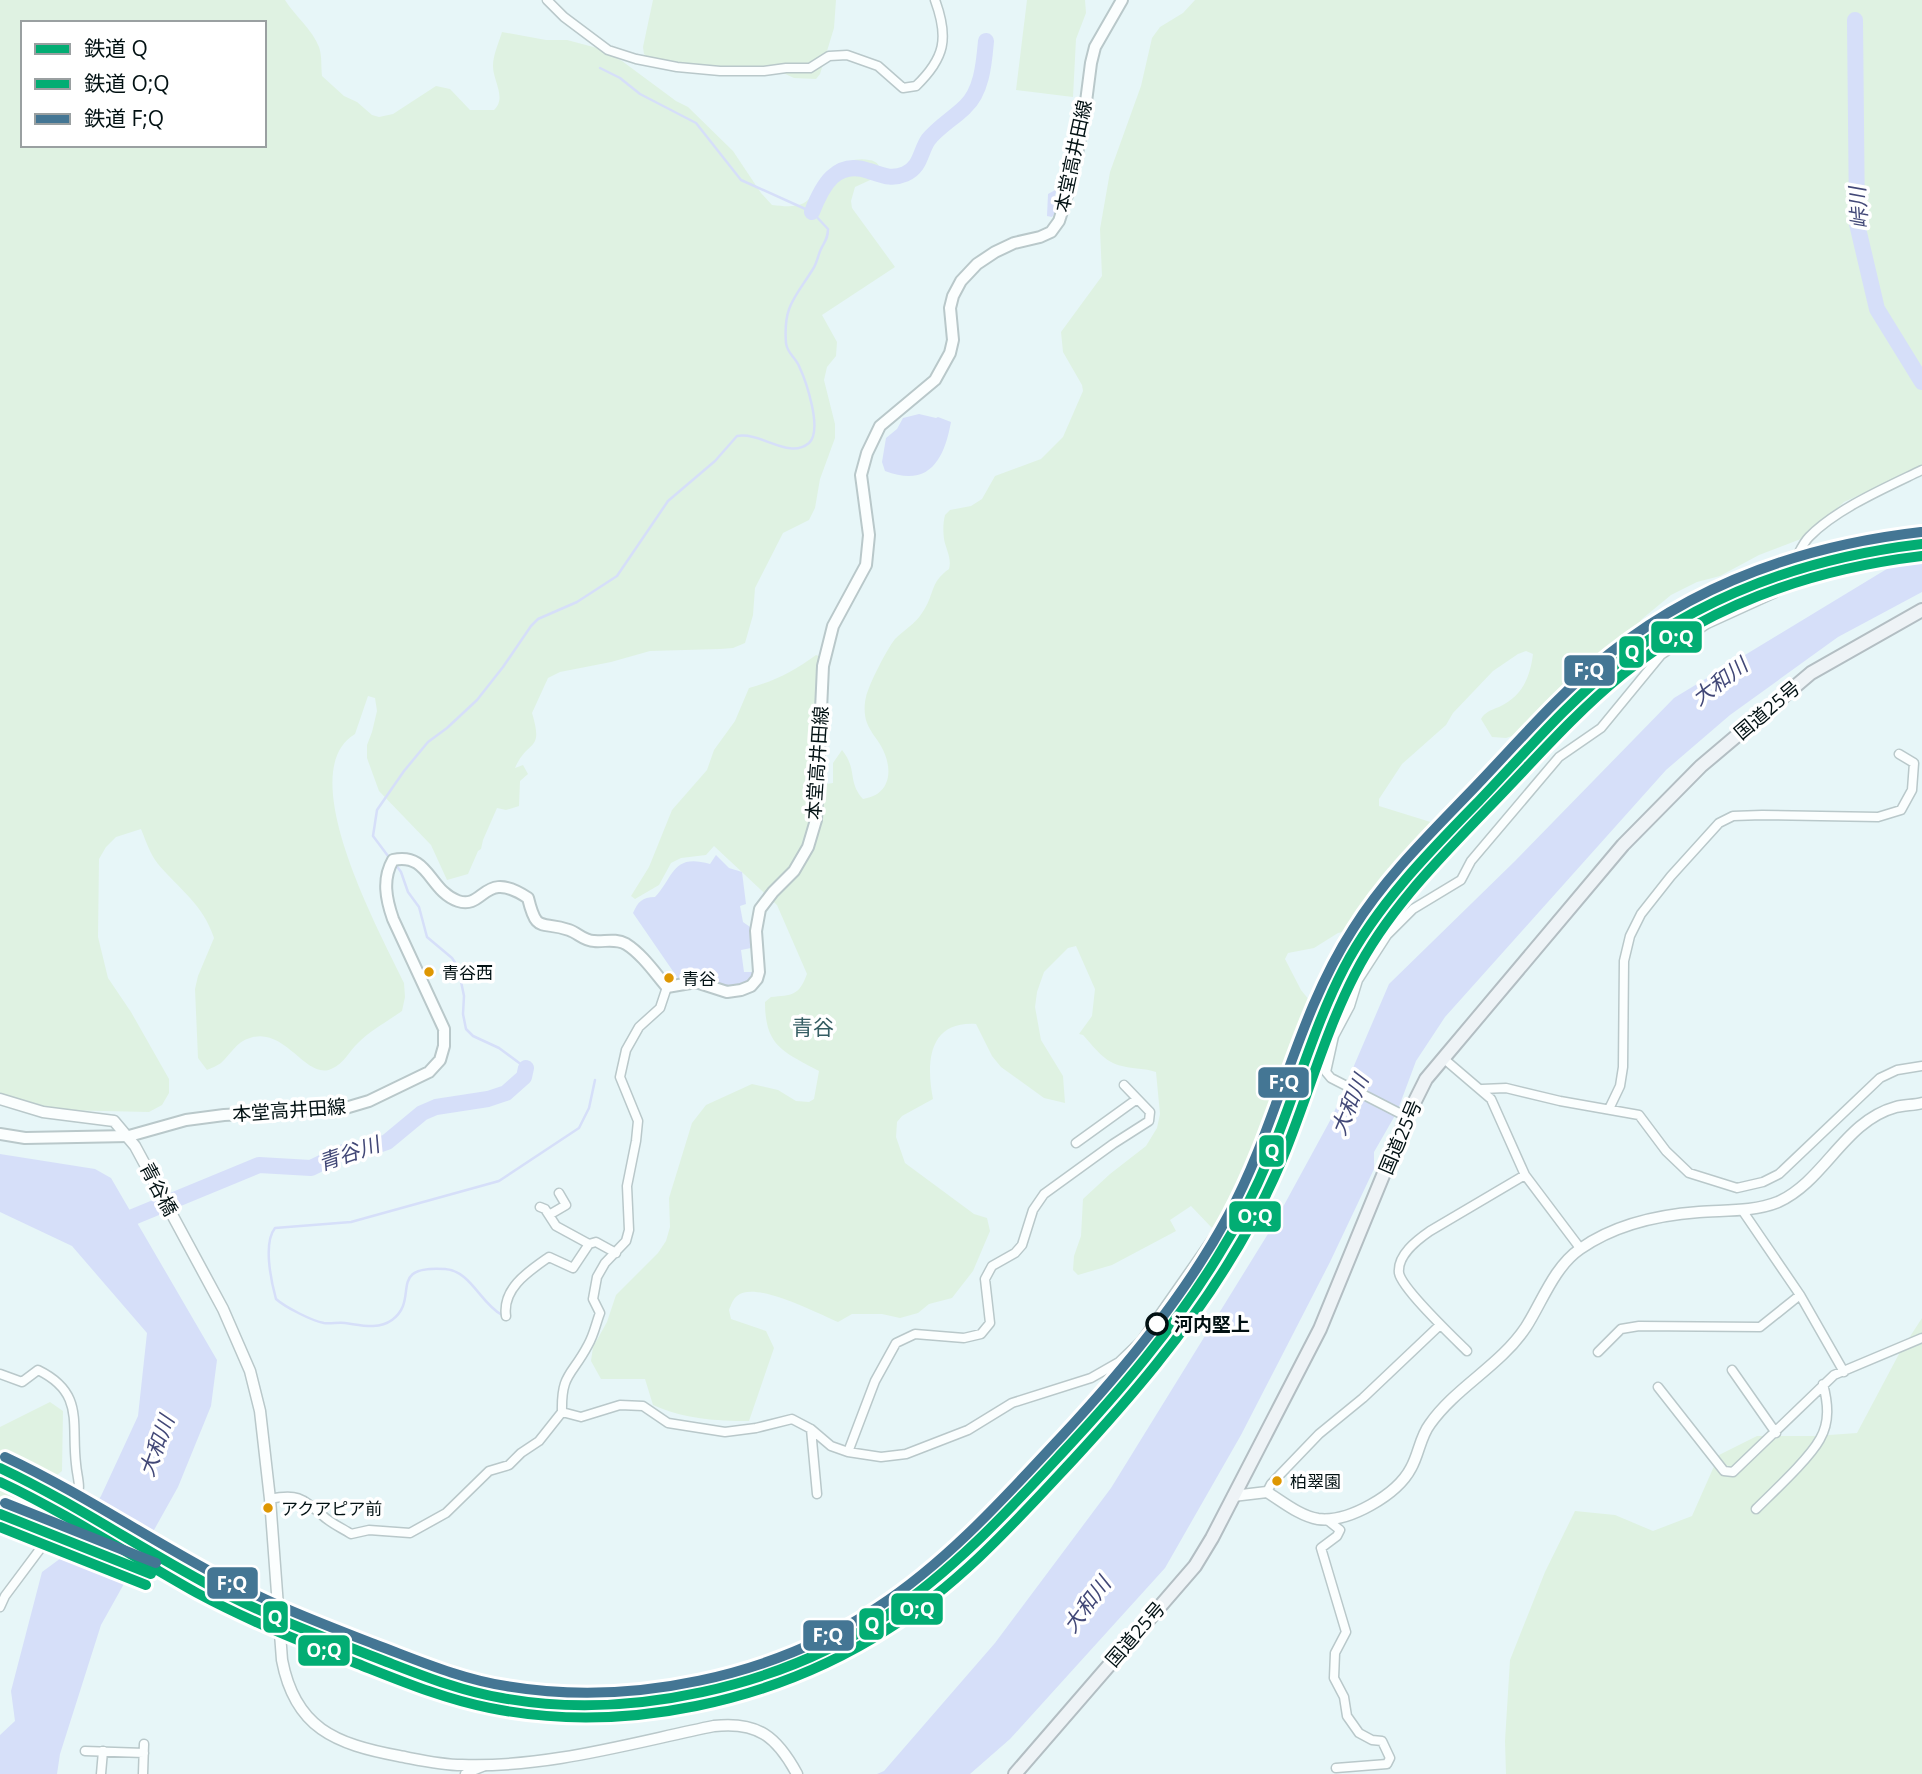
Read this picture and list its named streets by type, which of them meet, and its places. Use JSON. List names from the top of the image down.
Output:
{
  "streets": {
    "highway": ["国道25号"],
    "main road": ["本堂高井田線"],
    "street": ["青谷橋"]
  },
  "crossings": [
    ["本堂高井田線", "青谷橋"]
  ],
  "districts": ["青谷"],
  "water": ["峠川", "大和川", "青谷川"],
  "places": [
    "青谷西",
    "青谷",
    "河内堅上",
    "柏翠園",
    "アクアピア前"
  ],
  "lines": ["rail line F;Q", "rail line Q", "rail line O;Q"],
  "legend": ["鉄道 Q", "鉄道 O;Q", "鉄道 F;Q"]
}
